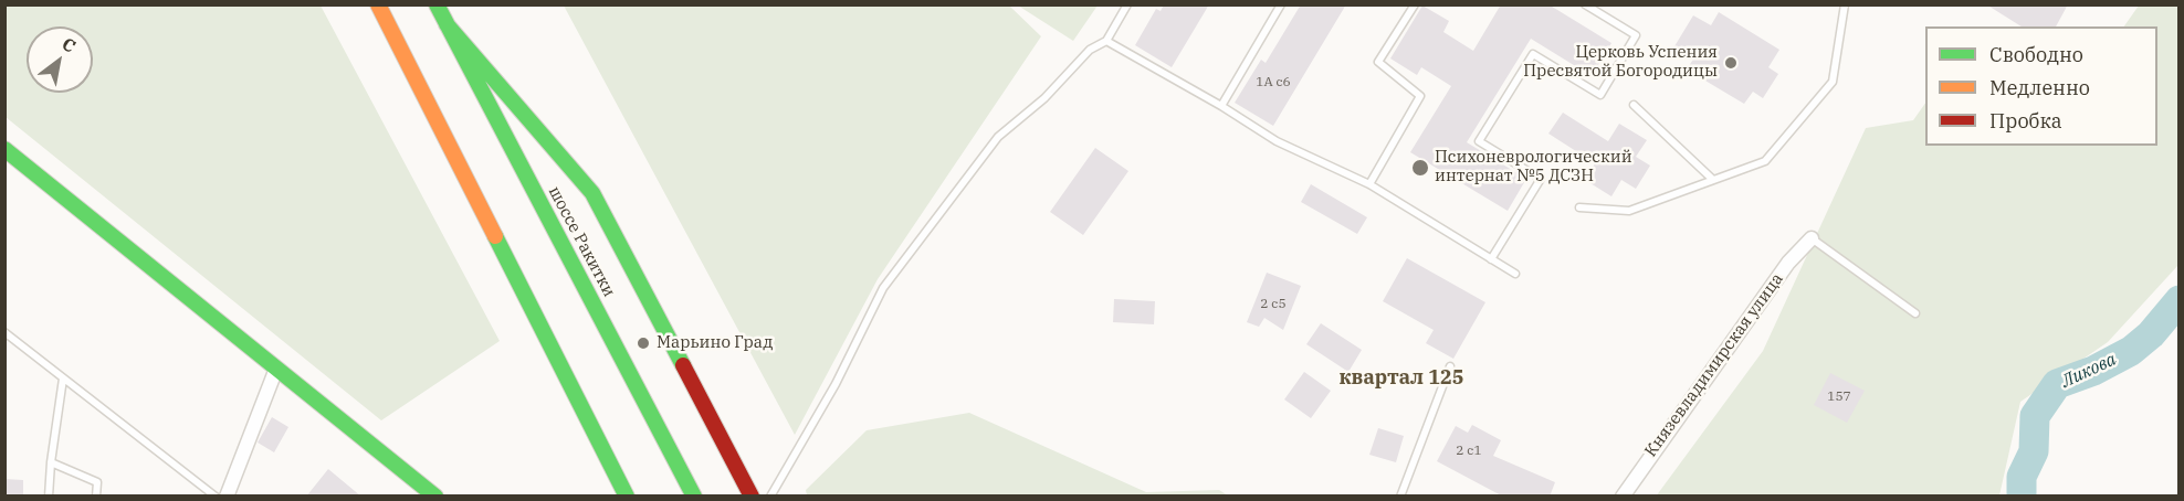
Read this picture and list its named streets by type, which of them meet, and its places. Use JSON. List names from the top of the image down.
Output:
{
  "streets": {
    "street": ["шоссе Ракитки", "Князевладимирская улица"]
  },
  "districts": ["квартал 125"],
  "water": ["Ликова"],
  "places": ["Церковь Успения Пресвятой Богородицы", "Психоневрологический интернат №5 ДСЗН", "Марьино Град"],
  "house_numbers": [
    "1А с6",
    "2 с5",
    "157",
    "2 с1"
  ],
  "legend": ["Свободно", "Медленно", "Пробка"],
  "north": "top right"
}
